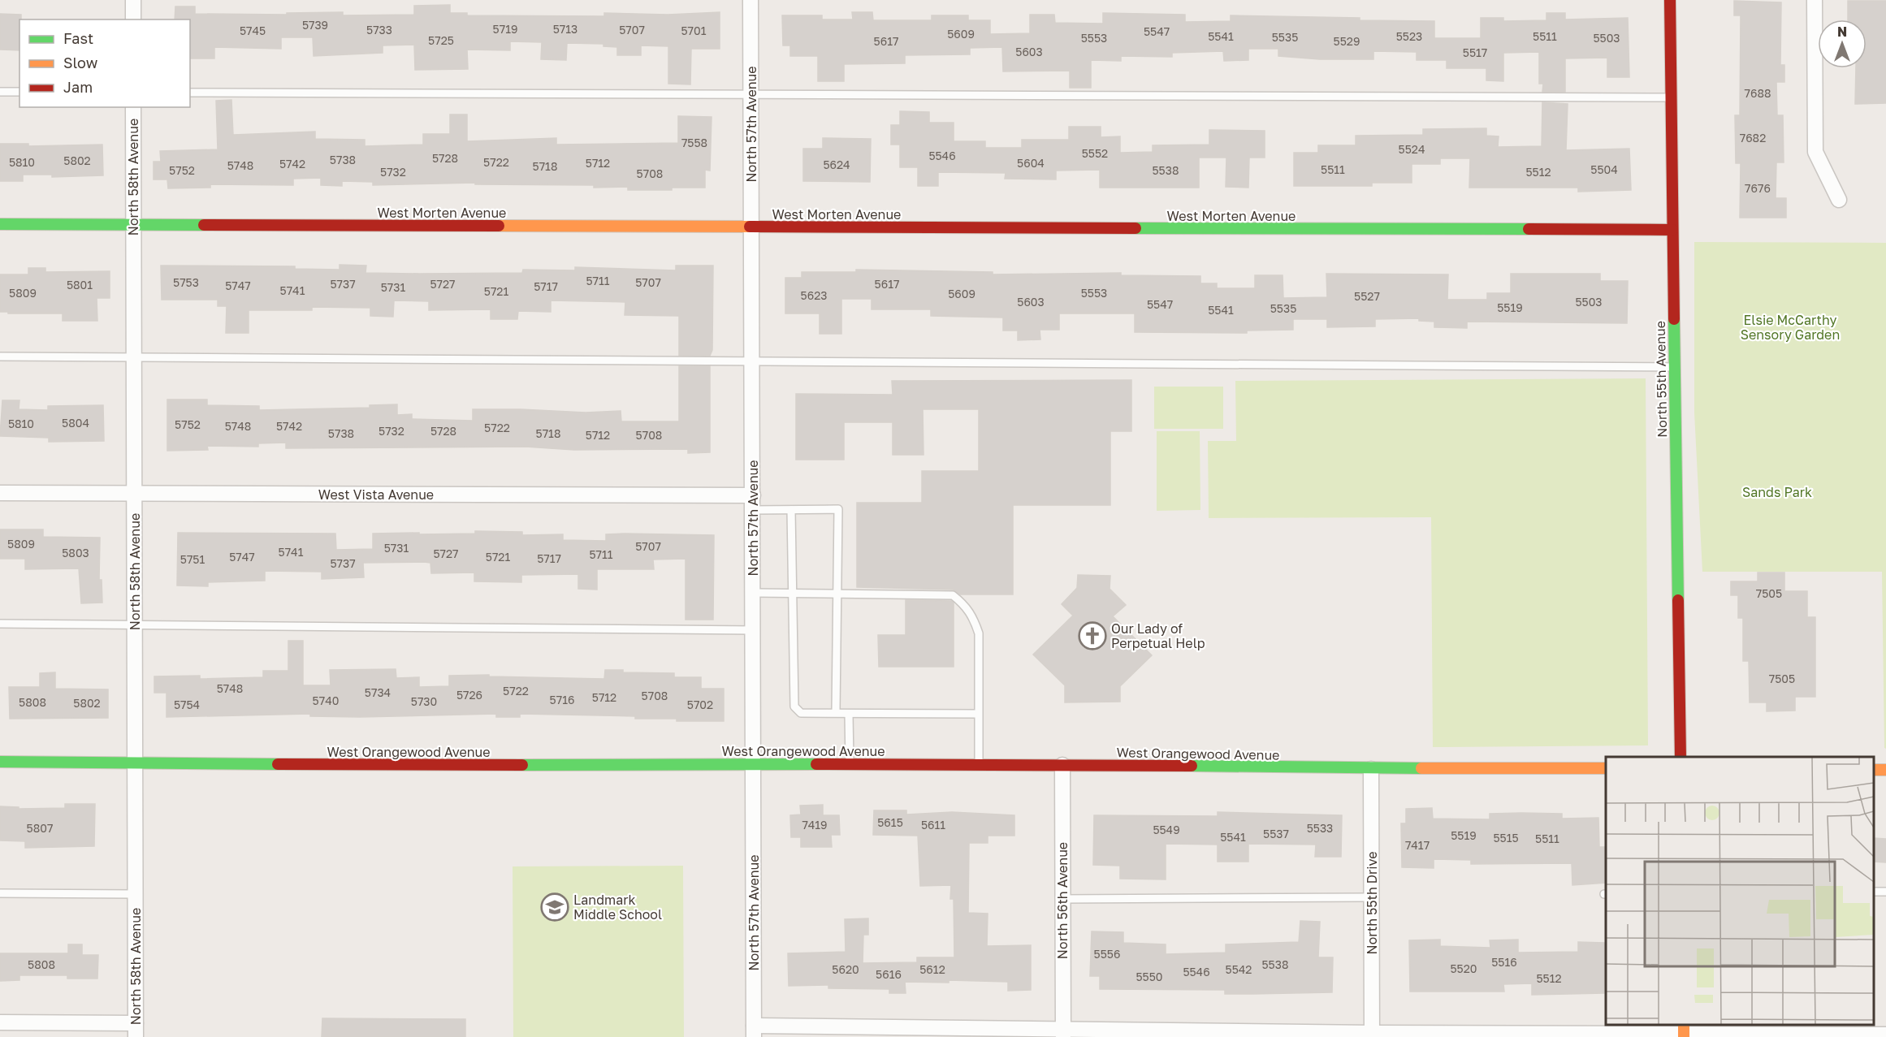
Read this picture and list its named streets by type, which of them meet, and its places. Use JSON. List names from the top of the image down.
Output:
{
  "streets": {
    "street": [
      "North 57th Avenue",
      "North 58th Avenue",
      "West Morten Avenue",
      "North 55th Avenue",
      "West Vista Avenue",
      "West Orangewood Avenue",
      "North 56th Avenue",
      "North 55th Drive"
    ]
  },
  "crossings": [
    ["North 57th Avenue", "West Morten Avenue"],
    ["North 57th Avenue", "West Vista Avenue"],
    ["North 57th Avenue", "West Orangewood Avenue"],
    ["North 58th Avenue", "West Morten Avenue"],
    ["North 58th Avenue", "West Vista Avenue"],
    ["North 58th Avenue", "West Orangewood Avenue"],
    ["West Morten Avenue", "North 55th Avenue"],
    ["West Orangewood Avenue", "North 56th Avenue"],
    ["West Orangewood Avenue", "North 55th Drive"]
  ],
  "parks": ["Elsie McCarthy Sensory Garden", "Sands Park"],
  "places": {
    "church": ["Our Lady of Perpetual Help"],
    "school or university": ["Landmark Middle School"]
  },
  "house_numbers": [
    "5739",
    "5719",
    "5713",
    "5733",
    "5707",
    "5745",
    "5701",
    "5547",
    "5609",
    "5541",
    "5523",
    "5511",
    "5535",
    "5553",
    "5503",
    "5725",
    "5617",
    "5529",
    "5603",
    "5517",
    "7688",
    "7682",
    "7558",
    "5524",
    "5552",
    "5546",
    "5728",
    "5738",
    "5802",
    "5810",
    "5722",
    "5712",
    "5604",
    "5742",
    "5624",
    "5748",
    "5718",
    "5511",
    "5504",
    "5752",
    "5538",
    "5732",
    "5512",
    "5708",
    "7676",
    "5711",
    "5753",
    "5707",
    "5737",
    "5727",
    "5617",
    "5801",
    "5747",
    "5717",
    "5731",
    "5741",
    "5721",
    "5809",
    "5553",
    "5609",
    "5623",
    "5527",
    "5603",
    "5503",
    "5547",
    "5519",
    "5535",
    "5541",
    "5804",
    "5810",
    "5752",
    "5748",
    "5742",
    "5722",
    "5732",
    "5728",
    "5738",
    "5718",
    "5712",
    "5708",
    "5809",
    "5707",
    "5731",
    "5741",
    "5803",
    "5727",
    "5711",
    "5747",
    "5721",
    "5717",
    "5751",
    "5737",
    "7505",
    "7505",
    "5748",
    "5722",
    "5734",
    "5726",
    "5708",
    "5712",
    "5716",
    "5740",
    "5730",
    "5808",
    "5802",
    "5754",
    "5702",
    "5615",
    "7419",
    "5611",
    "5807",
    "5533",
    "5549",
    "5537",
    "5519",
    "5541",
    "5515",
    "5511",
    "7417",
    "5556",
    "5516",
    "5808",
    "5538",
    "5520",
    "5620",
    "5612",
    "5542",
    "5546",
    "5616",
    "5550",
    "5512"
  ],
  "legend": ["Fast", "Slow", "Jam"],
  "north": "top"
}
